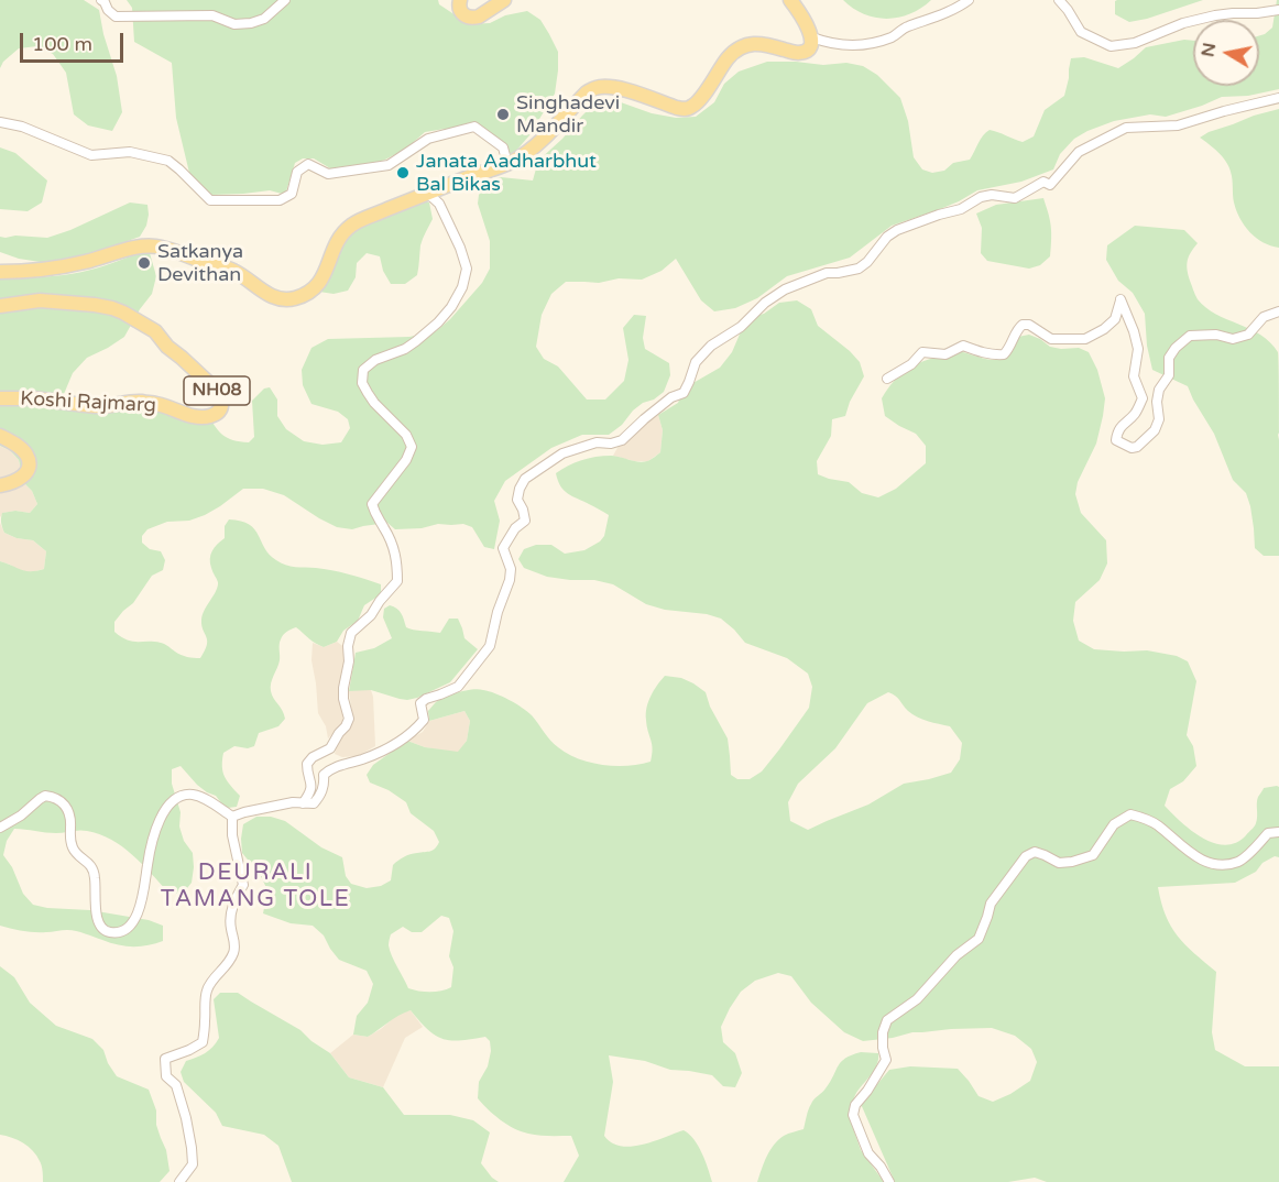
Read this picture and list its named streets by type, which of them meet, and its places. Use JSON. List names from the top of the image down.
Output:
{
  "streets": {
    "main road": ["NH08", "Koshi Rajmarg"]
  },
  "districts": ["DEURALI TAMANG TOLE"],
  "places": ["Singhadevi Mandir", "Janata Aadharbhut Bal Bikas", "Satkanya Devithan"],
  "scale_bar": "100 m",
  "north": "left"
}
